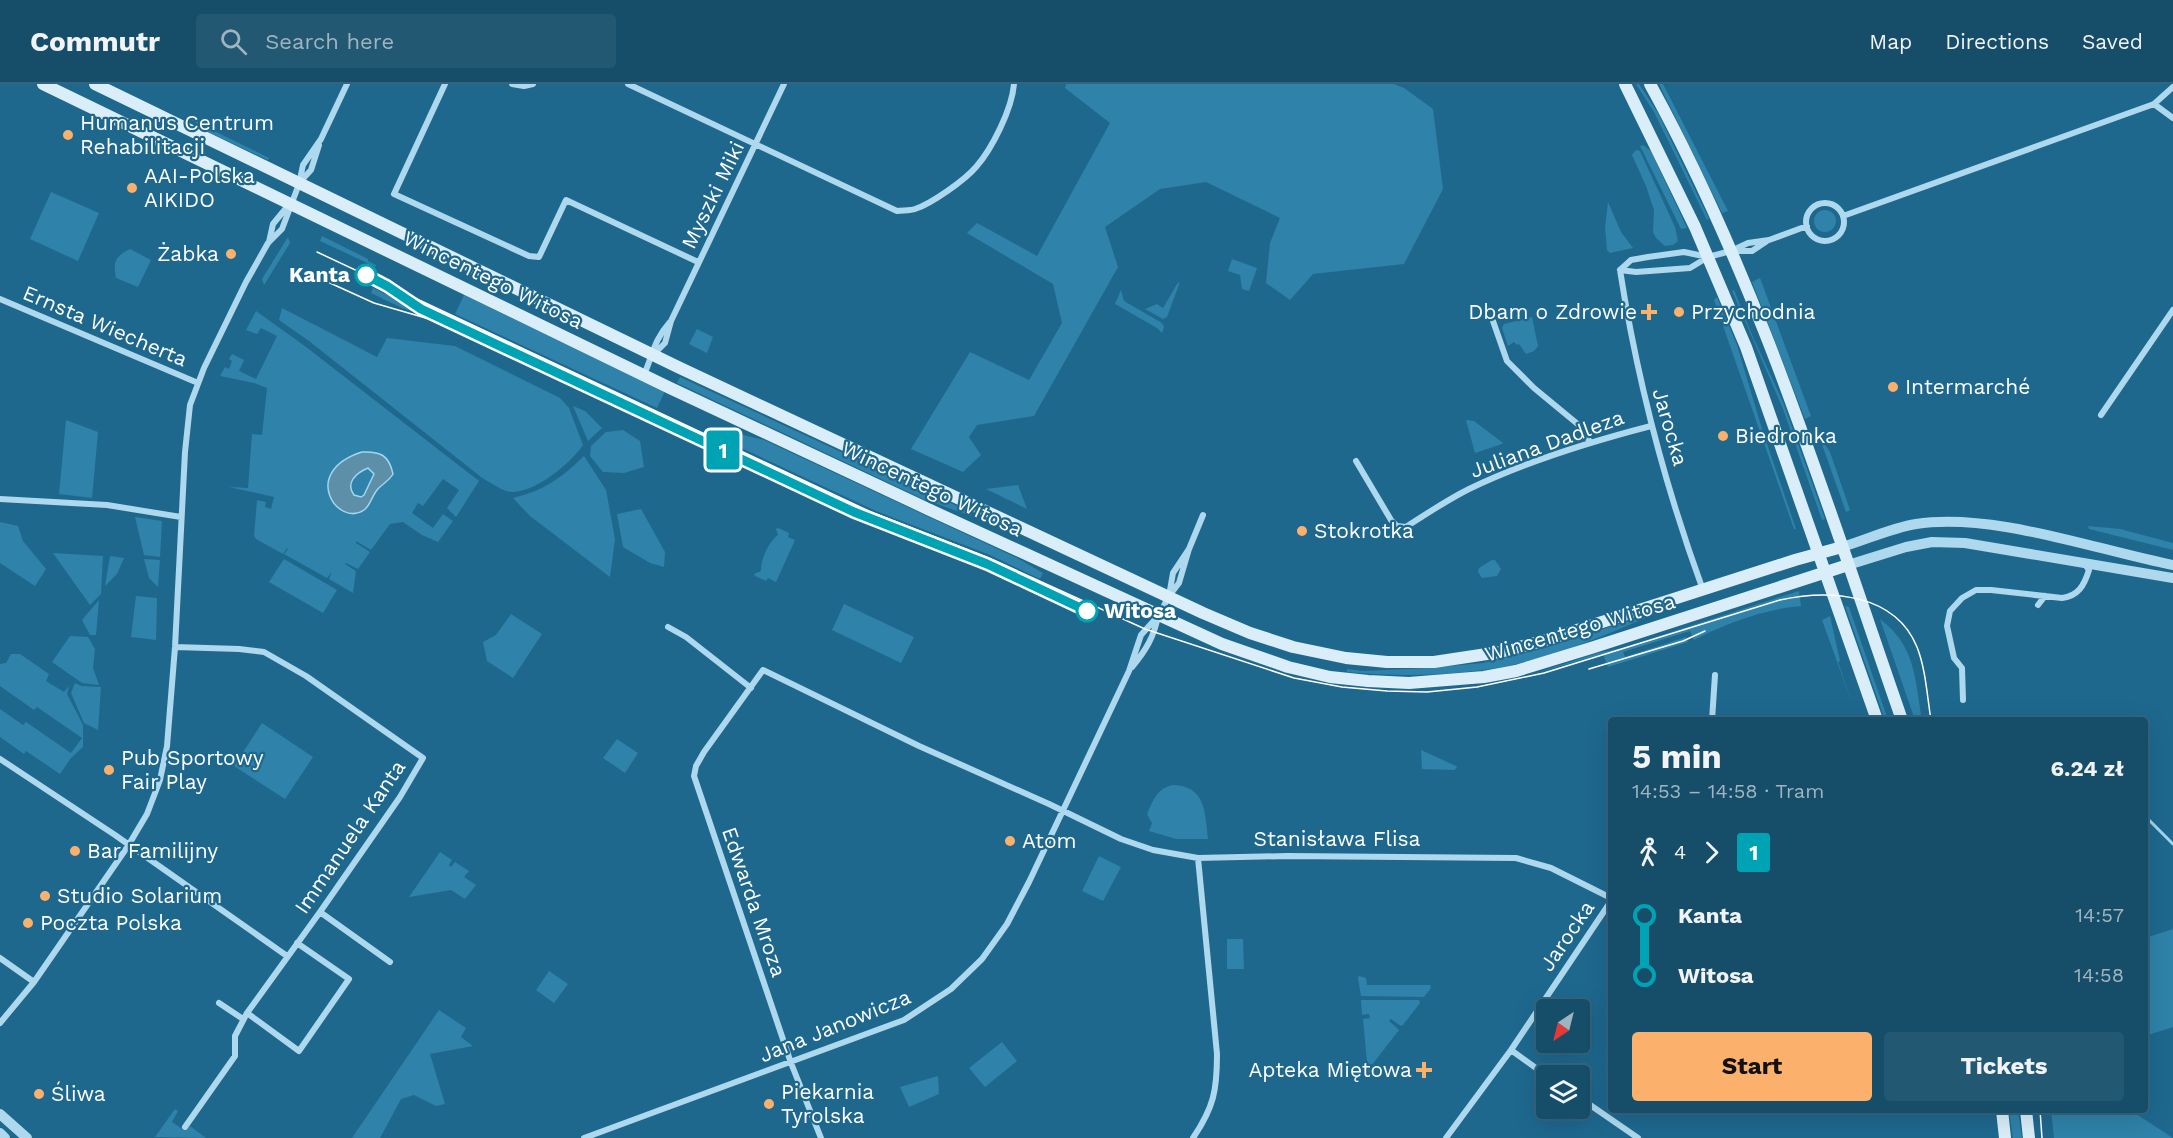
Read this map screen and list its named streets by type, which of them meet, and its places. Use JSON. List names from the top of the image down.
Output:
{
  "streets": {
    "main road": ["Wincentego Witosa"],
    "street": [
      "Myszki Miki",
      "Ernsta Wiecherta",
      "Jarocka",
      "Juliana Dadleza",
      "Immanuela Kanta",
      "Stanisława Flisa",
      "Edwarda Mroza",
      "Jana Janowicza"
    ]
  },
  "crossings": [
    ["Myszki Miki", "Wincentego Witosa"],
    ["Wincentego Witosa", "Jarocka"],
    ["Wincentego Witosa", "Jana Janowicza"],
    ["Jarocka", "Juliana Dadleza"],
    ["Stanisława Flisa", "Edwarda Mroza"],
    ["Stanisława Flisa", "Jana Janowicza"],
    ["Edwarda Mroza", "Jana Janowicza"]
  ],
  "places": {
    "other": [
      "Humanus Centrum Rehabilitacji",
      "AAI-Polska AIKIDO",
      "Żabka",
      "Kanta",
      "Przychodnia",
      "Intermarché",
      "Biedronka",
      "Stokrotka",
      "Witosa",
      "Pub Sportowy Fair Play",
      "Atom",
      "Bar Familijny",
      "Studio Solarium",
      "Poczta Polska",
      "Śliwa",
      "Piekarnia Tyrolska"
    ],
    "health": ["Dbam o Zdrowie", "Apteka Miętowa"]
  },
  "lines": ["tram line 1"],
  "north": "bottom left",
  "page": {
    "header": "Commutr",
    "search": "Search here",
    "nav": ["Map", "Directions", "Saved"],
    "on_map": "1",
    "heading": ["5 min", "14:53 – 14:58 · Tram", "6.24 zł"],
    "legs": ["4", "1"],
    "list": [
      {
        "name": "Kanta",
        "value": "14:57"
      },
      {
        "name": "Witosa",
        "value": "14:58"
      }
    ],
    "buttons": ["Start", "Tickets"]
  }
}
